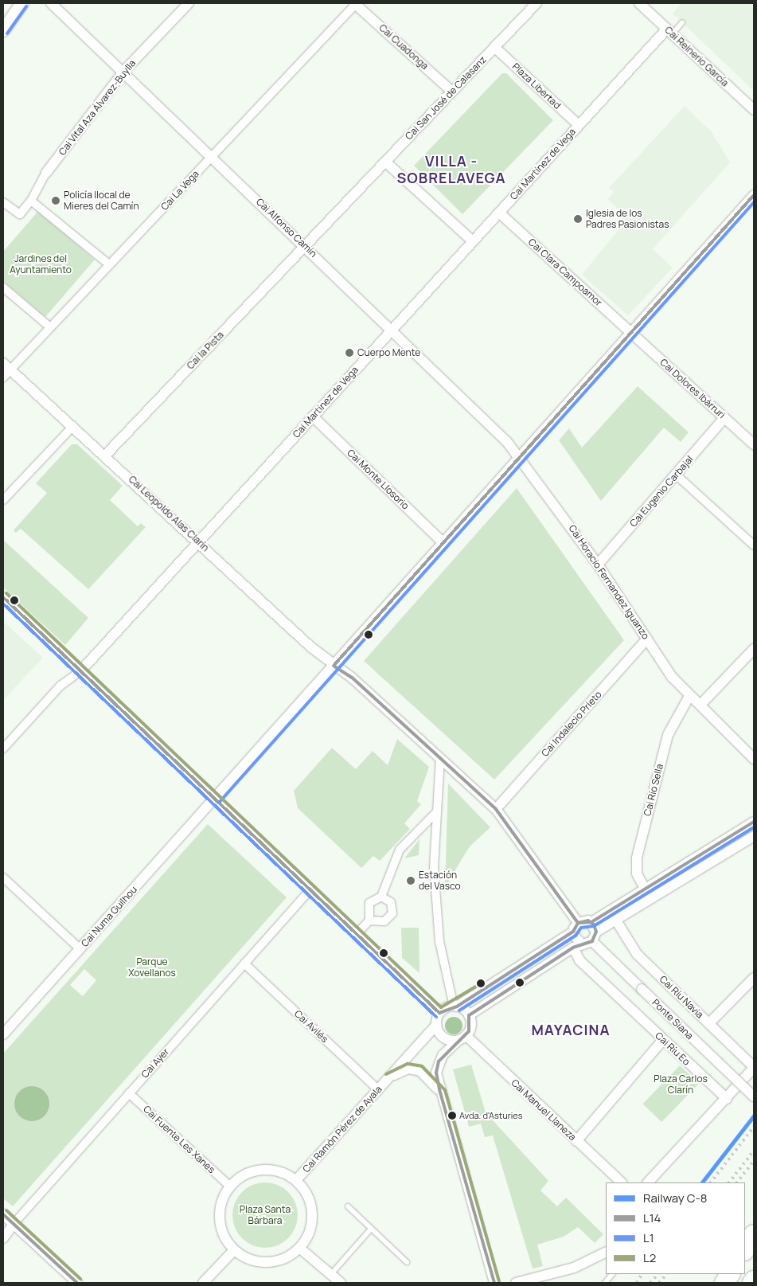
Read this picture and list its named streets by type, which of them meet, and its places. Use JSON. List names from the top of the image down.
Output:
{
  "streets": {
    "street": [
      "Cai Cuadonga",
      "Cai Reinerio García",
      "Plaza Libertad",
      "Cai San José de Calasanz",
      "Cai Vital Aza Álvarez-Buylla",
      "Cai Martínez de Vega",
      "Cai La Vega",
      "Cai Alfonso Camín",
      "Cai Clara Campoamor",
      "Cai la Pista",
      "Cai Dolores Ibárruri",
      "Cai Monte Llosorio",
      "Cai Eugenio Carbajal",
      "Cai Leopoldo Alas Clarín",
      "Cai Horacio Fernandez Iguanzo",
      "Cai Indalecio Prieto",
      "Cai Río Sella",
      "Cai Numa Guilhou",
      "Cai Ríu Navia",
      "Ponte Siana",
      "Cai Avilés",
      "Cai Ríu Eo",
      "Cai Ayer",
      "Cai Manuel Llaneza",
      "Cai Ramón Pérez de Ayala",
      "Cai Fuente Les Xanes"
    ]
  },
  "crossings": [
    ["Cai Cuadonga", "Cai San José de Calasanz"],
    ["Cai Cuadonga", "Cai La Vega"],
    ["Cai Reinerio García", "Cai Martínez de Vega"],
    ["Plaza Libertad", "Cai San José de Calasanz"],
    ["Plaza Libertad", "Cai Martínez de Vega"],
    ["Cai San José de Calasanz", "Cai Alfonso Camín"],
    ["Cai San José de Calasanz", "Cai la Pista"],
    ["Cai Vital Aza Álvarez-Buylla", "Cai Alfonso Camín"],
    ["Cai Martínez de Vega", "Cai Alfonso Camín"],
    ["Cai Martínez de Vega", "Cai Clara Campoamor"],
    ["Cai Martínez de Vega", "Cai Monte Llosorio"],
    ["Cai Martínez de Vega", "Cai Leopoldo Alas Clarín"],
    ["Cai La Vega", "Cai Alfonso Camín"],
    ["Cai La Vega", "Cai Leopoldo Alas Clarín"],
    ["Cai Alfonso Camín", "Cai la Pista"],
    ["Cai Alfonso Camín", "Cai Horacio Fernandez Iguanzo"],
    ["Cai Alfonso Camín", "Cai Numa Guilhou"],
    ["Cai Clara Campoamor", "Cai Dolores Ibárruri"],
    ["Cai Clara Campoamor", "Cai Numa Guilhou"],
    ["Cai la Pista", "Cai Leopoldo Alas Clarín"],
    ["Cai Dolores Ibárruri", "Cai Eugenio Carbajal"],
    ["Cai Dolores Ibárruri", "Cai Numa Guilhou"],
    ["Cai Monte Llosorio", "Cai Numa Guilhou"],
    ["Cai Eugenio Carbajal", "Cai Horacio Fernandez Iguanzo"],
    ["Cai Leopoldo Alas Clarín", "Cai Indalecio Prieto"],
    ["Cai Leopoldo Alas Clarín", "Cai Numa Guilhou"],
    ["Cai Leopoldo Alas Clarín", "Cai Ríu Eo"],
    ["Cai Horacio Fernandez Iguanzo", "Cai Indalecio Prieto"],
    ["Cai Horacio Fernandez Iguanzo", "Cai Río Sella"],
    ["Cai Horacio Fernandez Iguanzo", "Cai Numa Guilhou"],
    ["Cai Indalecio Prieto", "Cai Ríu Eo"],
    ["Cai Avilés", "Cai Ayer"],
    ["Cai Avilés", "Cai Ramón Pérez de Ayala"],
    ["Cai Ayer", "Cai Fuente Les Xanes"],
    ["Cai Manuel Llaneza", "Cai Ramón Pérez de Ayala"],
    ["Cai Ramón Pérez de Ayala", "Cai Fuente Les Xanes"]
  ],
  "districts": ["VILLA - SOBRELAVEGA", "MAYACINA"],
  "parks": [
    "Jardines del Ayuntamiento",
    "Parque Xovellanos",
    "Plaza Carlos Clarín",
    "Plaza Santa Bárbara"
  ],
  "places": [
    "Policía llocal de Mieres del Camín",
    "Iglesia de los Padres Pasionistas",
    "Cuerpo Mente",
    "Estación del Vasco",
    "Avda. d'Asturies"
  ],
  "lines": [
    "transit line L1",
    "transit line L14",
    "transit line L2",
    "rail line C-8"
  ],
  "legend": [
    "Railway C-8",
    "L14",
    "L1",
    "L2"
  ]
}
